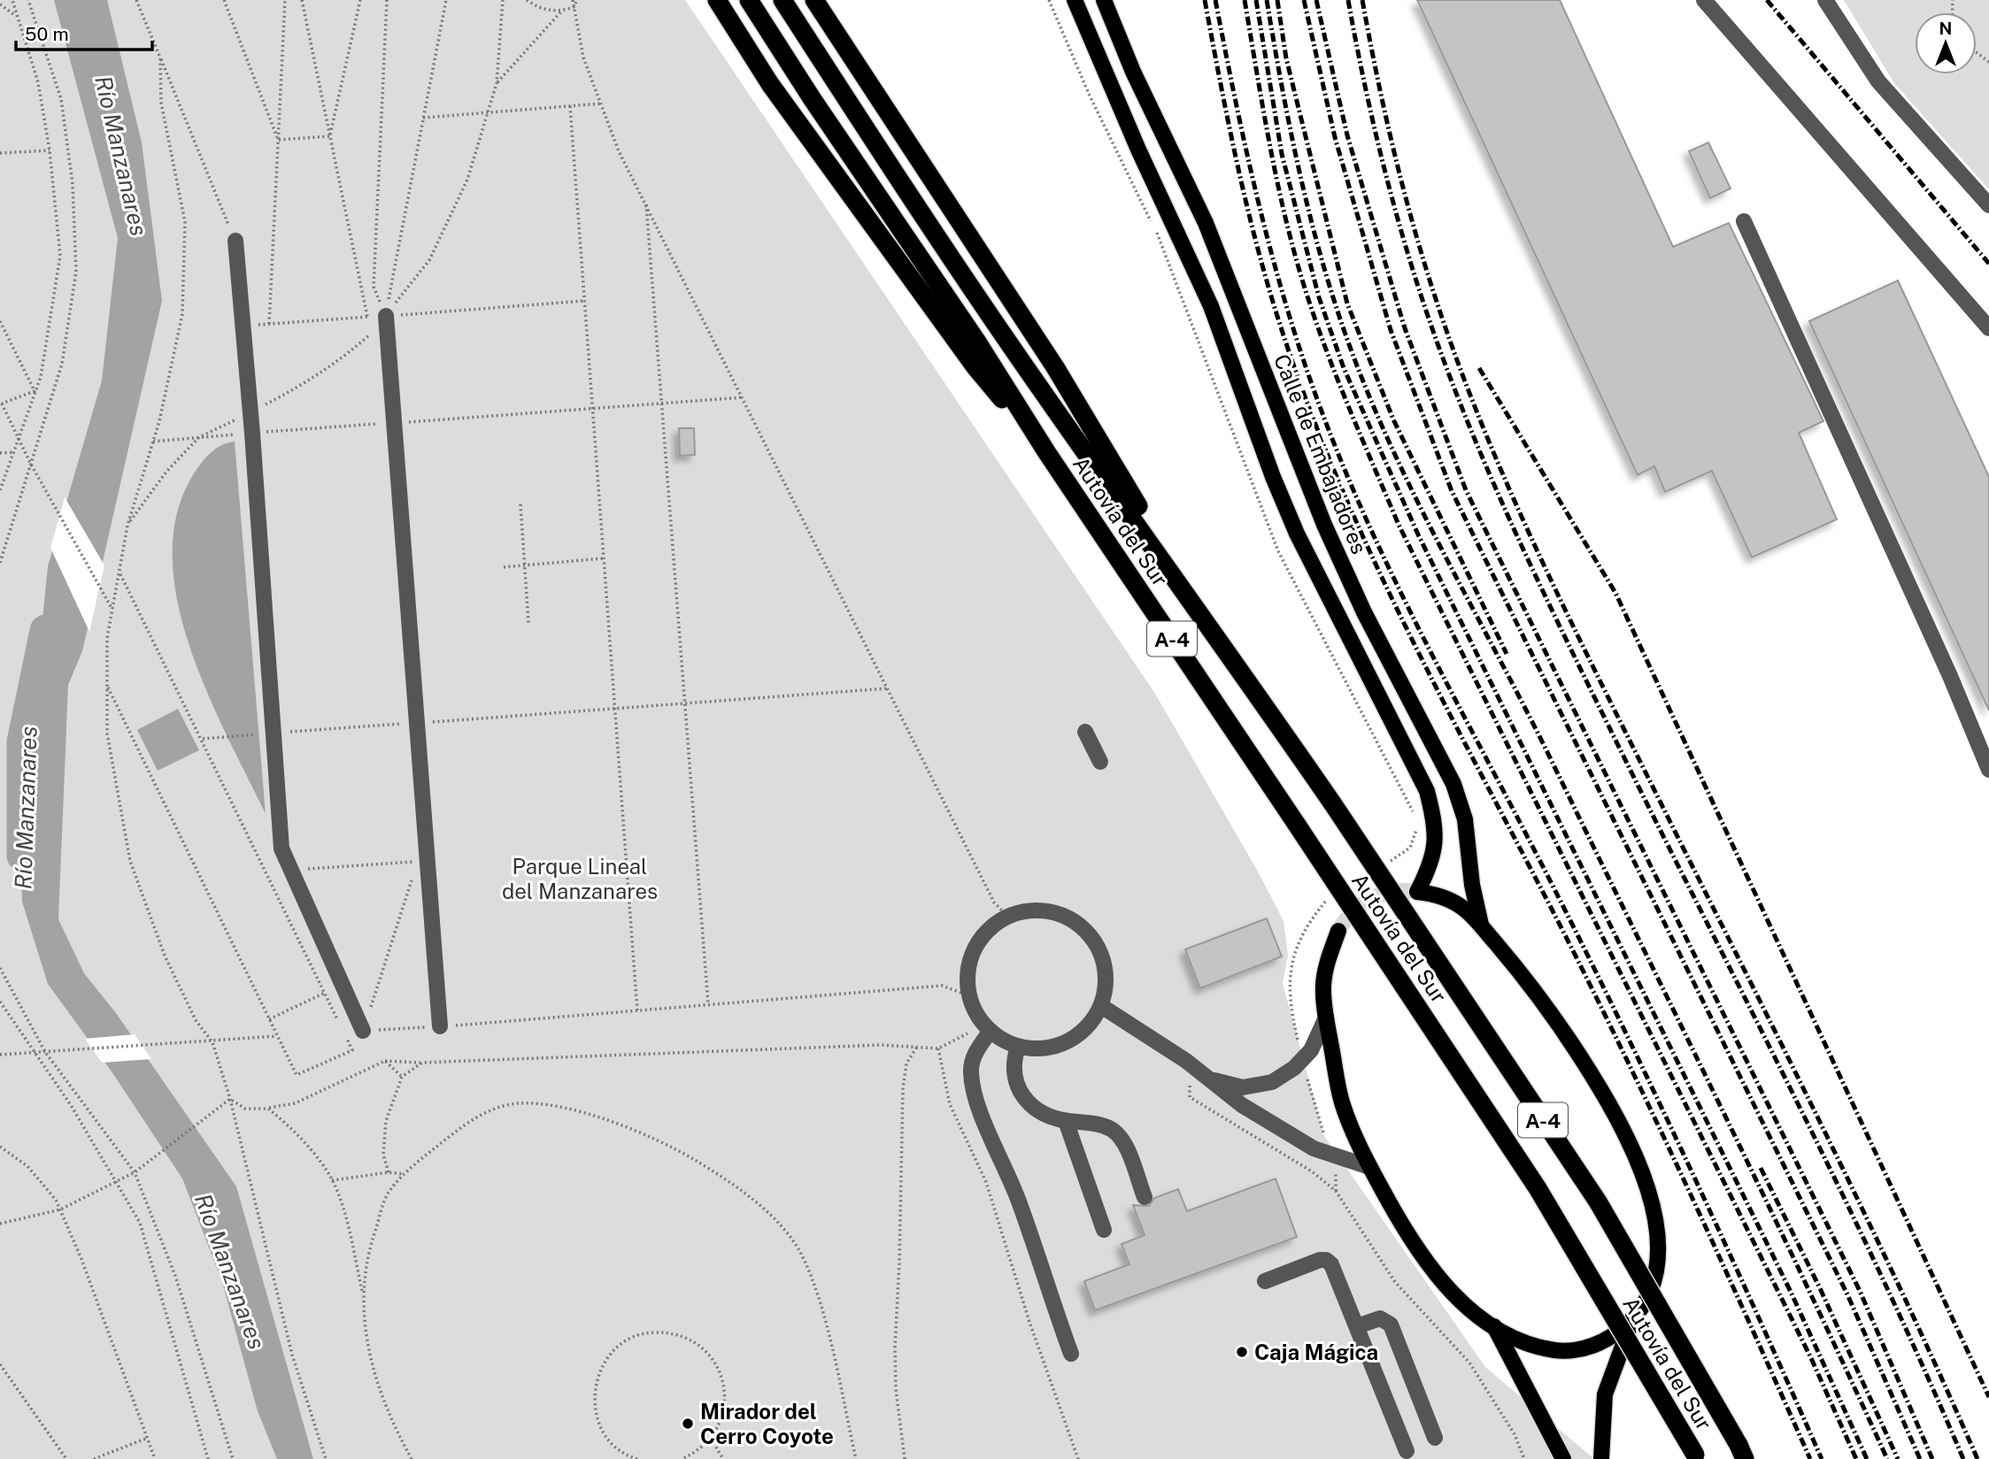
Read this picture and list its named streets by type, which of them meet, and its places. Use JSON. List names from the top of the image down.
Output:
{
  "streets": {
    "highway": ["Autovía del Sur", "A-4"],
    "main road": ["Calle de Embajadores"]
  },
  "water": ["Río Manzanares"],
  "parks": ["Parque Lineal del Manzanares"],
  "places": ["Caja Mágica", "Mirador del Cerro Coyote"],
  "scale_bar": "50 m",
  "north": "top"
}
